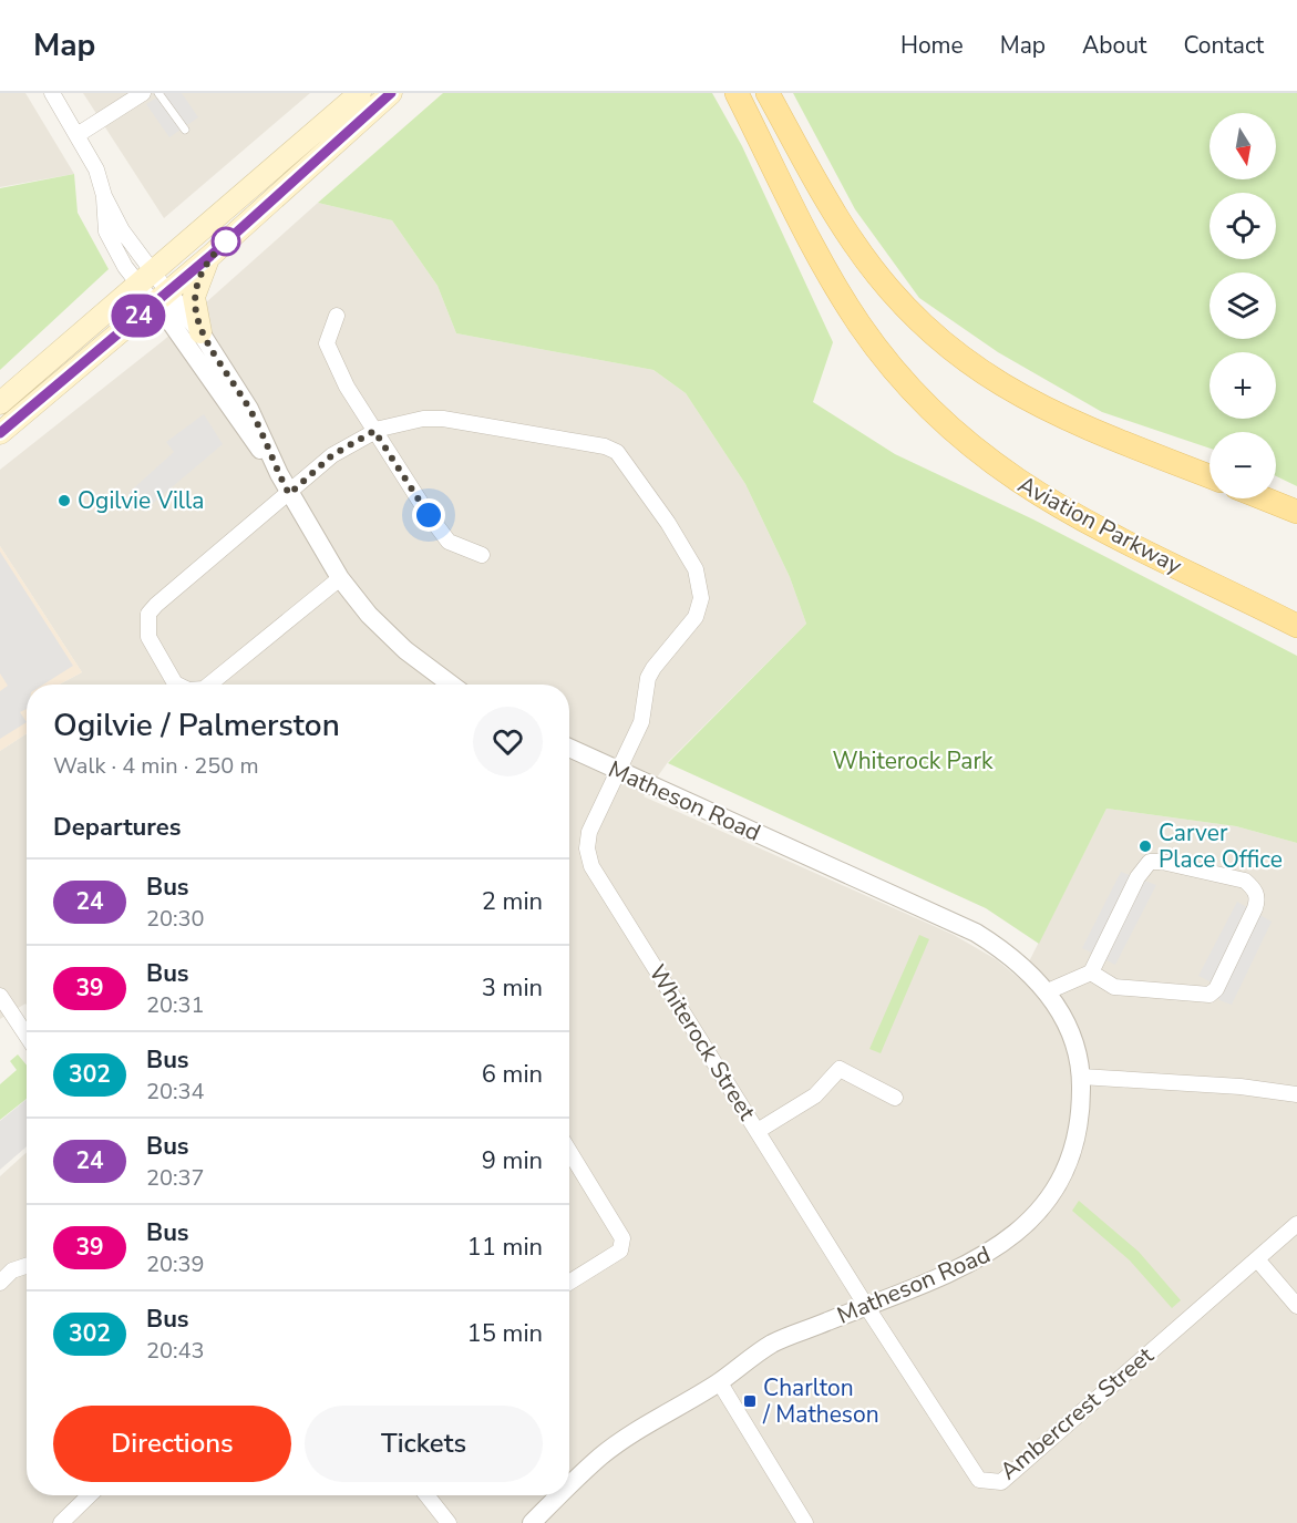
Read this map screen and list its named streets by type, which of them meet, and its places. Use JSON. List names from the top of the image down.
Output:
{
  "streets": {
    "main road": ["Aviation Parkway"],
    "street": ["Matheson Road", "Whiterock Street", "Ambercrest Street"]
  },
  "crossings": [
    ["Matheson Road", "Whiterock Street"],
    ["Matheson Road", "Ambercrest Street"],
    ["Whiterock Street", "Ambercrest Street"]
  ],
  "parks": ["Whiterock Park"],
  "places": {
    "other": ["Ogilvie Villa", "Carver Place Office"],
    "transit": ["Charlton / Matheson"]
  },
  "lines": ["bus line 24"],
  "north": "bottom",
  "page": {
    "header": "Map",
    "nav": [
      "Home",
      "Map",
      "About",
      "Contact"
    ],
    "on_map": "24",
    "map_buttons": ["+", "−"],
    "heading": [
      ["Ogilvie / Palmerston", "Walk · 4 min · 250 m"],
      "Departures"
    ],
    "list": [
      {
        "mark": "24",
        "name": "Bus",
        "note": "20:30",
        "value": "2 min"
      },
      {
        "mark": "39",
        "name": "Bus",
        "note": "20:31",
        "value": "3 min"
      },
      {
        "mark": "302",
        "name": "Bus",
        "note": "20:34",
        "value": "6 min"
      },
      {
        "mark": "24",
        "name": "Bus",
        "note": "20:37",
        "value": "9 min"
      },
      {
        "mark": "39",
        "name": "Bus",
        "note": "20:39",
        "value": "11 min"
      },
      {
        "mark": "302",
        "name": "Bus",
        "note": "20:43",
        "value": "15 min"
      }
    ],
    "buttons": ["Directions", "Tickets"]
  }
}
